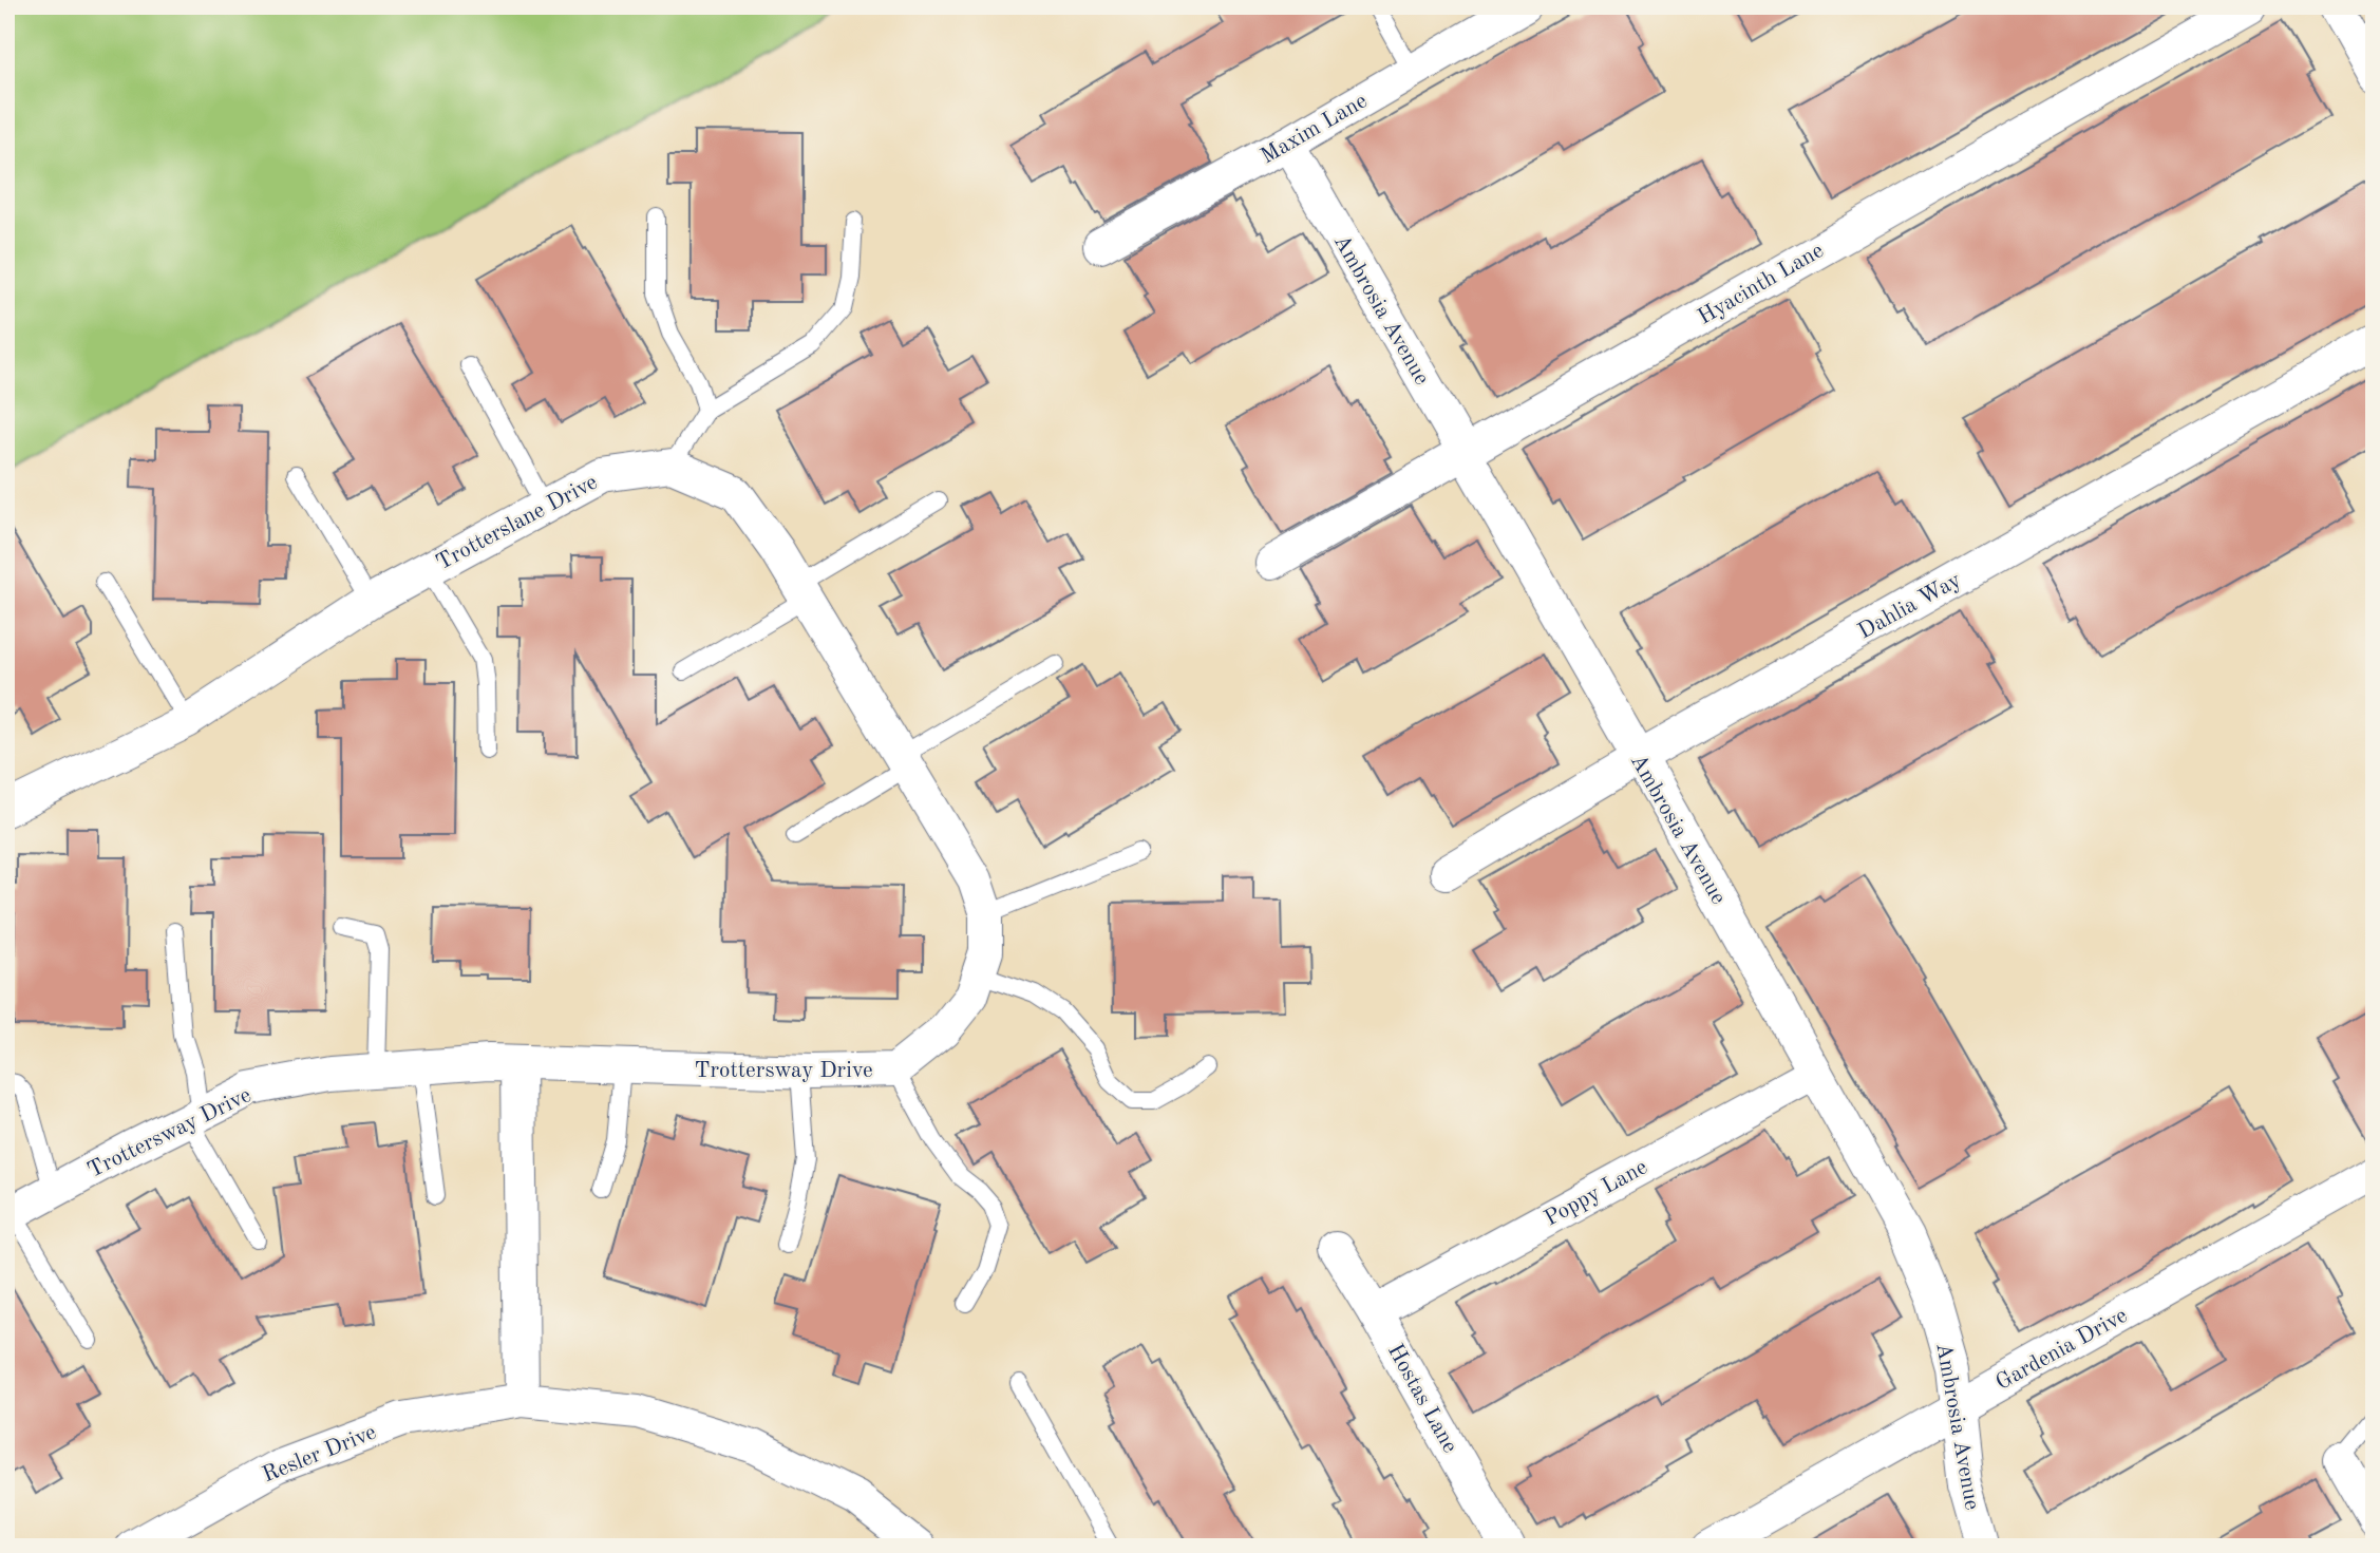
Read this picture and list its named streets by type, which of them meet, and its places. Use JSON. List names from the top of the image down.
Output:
{
  "streets": {
    "street": [
      "Maxim Lane",
      "Hyacinth Lane",
      "Ambrosia Avenue",
      "Trotterslane Drive",
      "Dahlia Way",
      "Trottersway Drive",
      "Poppy Lane",
      "Gardenia Drive",
      "Hostas Lane",
      "Resler Drive"
    ]
  },
  "crossings": [
    ["Maxim Lane", "Ambrosia Avenue"],
    ["Hyacinth Lane", "Ambrosia Avenue"],
    ["Ambrosia Avenue", "Dahlia Way"],
    ["Ambrosia Avenue", "Poppy Lane"],
    ["Ambrosia Avenue", "Gardenia Drive"],
    ["Poppy Lane", "Hostas Lane"]
  ]
}
